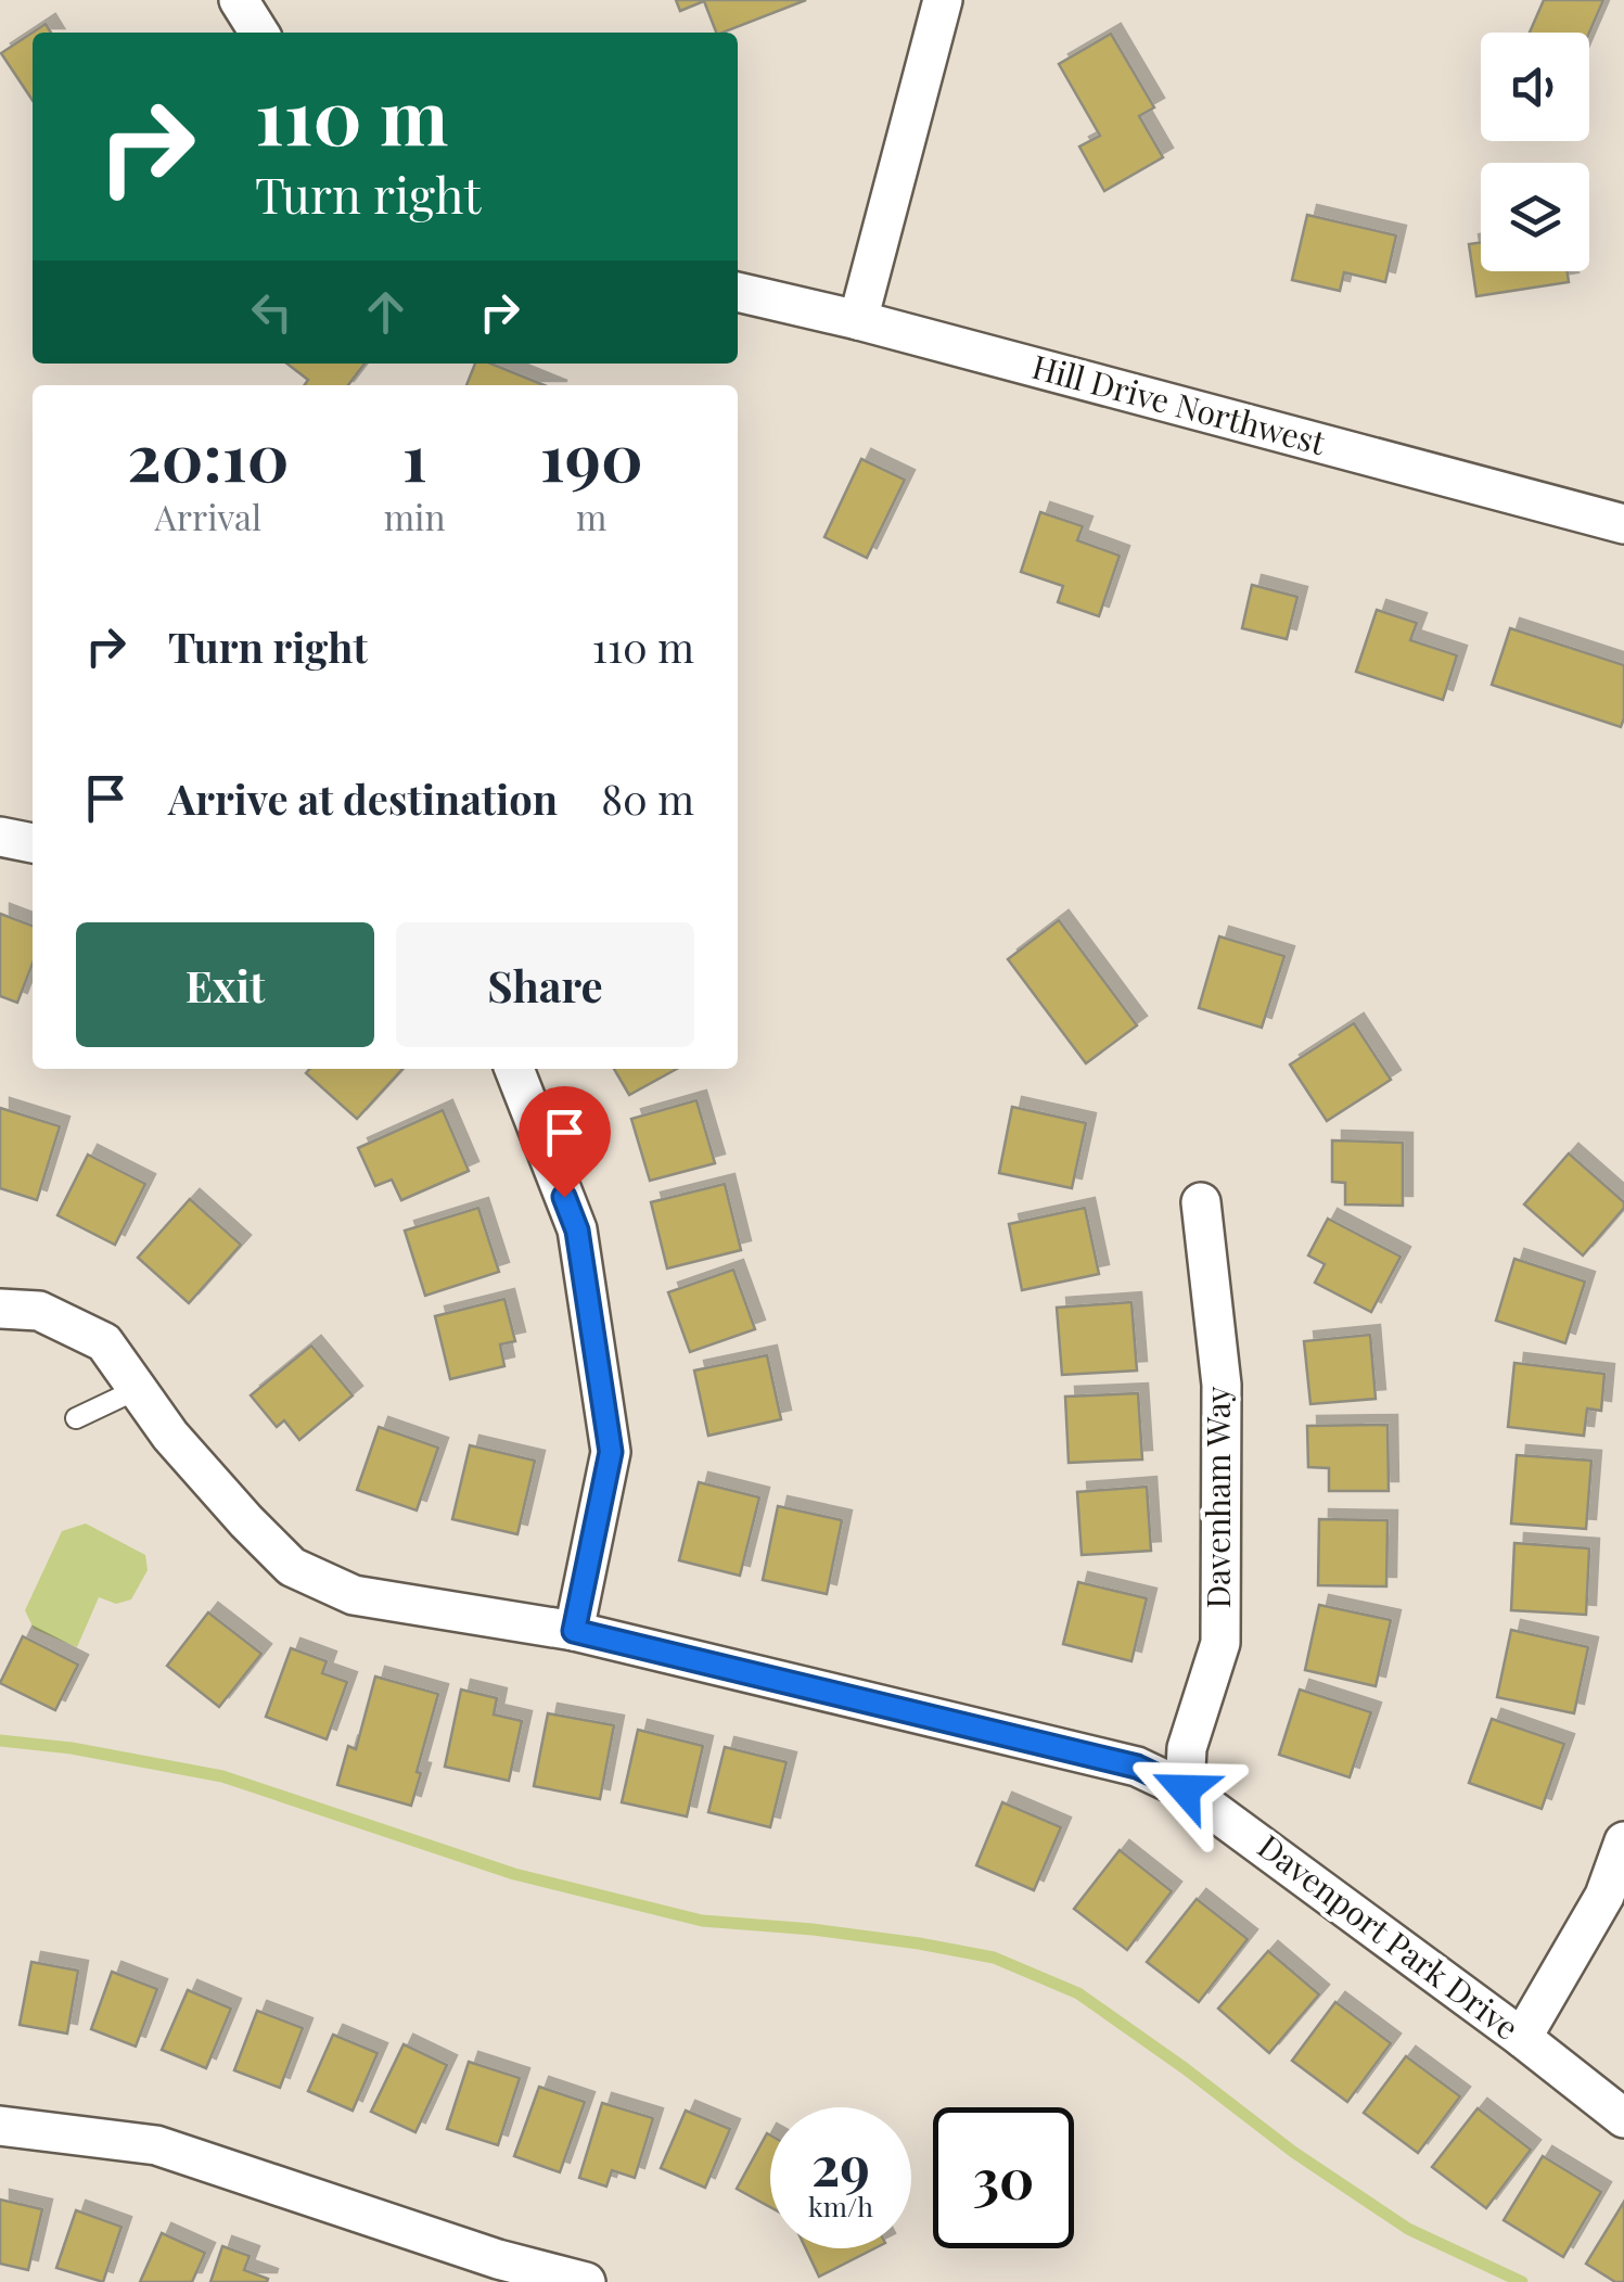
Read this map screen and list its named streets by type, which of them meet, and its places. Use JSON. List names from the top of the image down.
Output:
{
  "streets": {
    "street": ["Hill Drive Northwest", "Davenham Way", "Davenport Park Drive"]
  },
  "crossings": [
    ["Davenham Way", "Davenport Park Drive"]
  ],
  "page": {
    "turn": ["110 m", "Turn right"],
    "eta": [
      "20:10",
      "Arrival",
      "1",
      "min",
      "190",
      "m"
    ],
    "list": [
      {
        "name": "Turn right",
        "value": "110 m"
      },
      {
        "name": "Arrive at destination",
        "value": "80 m"
      }
    ],
    "buttons": ["Exit", "Share"],
    "speed": "29 km/h",
    "limit": "30"
  }
}
